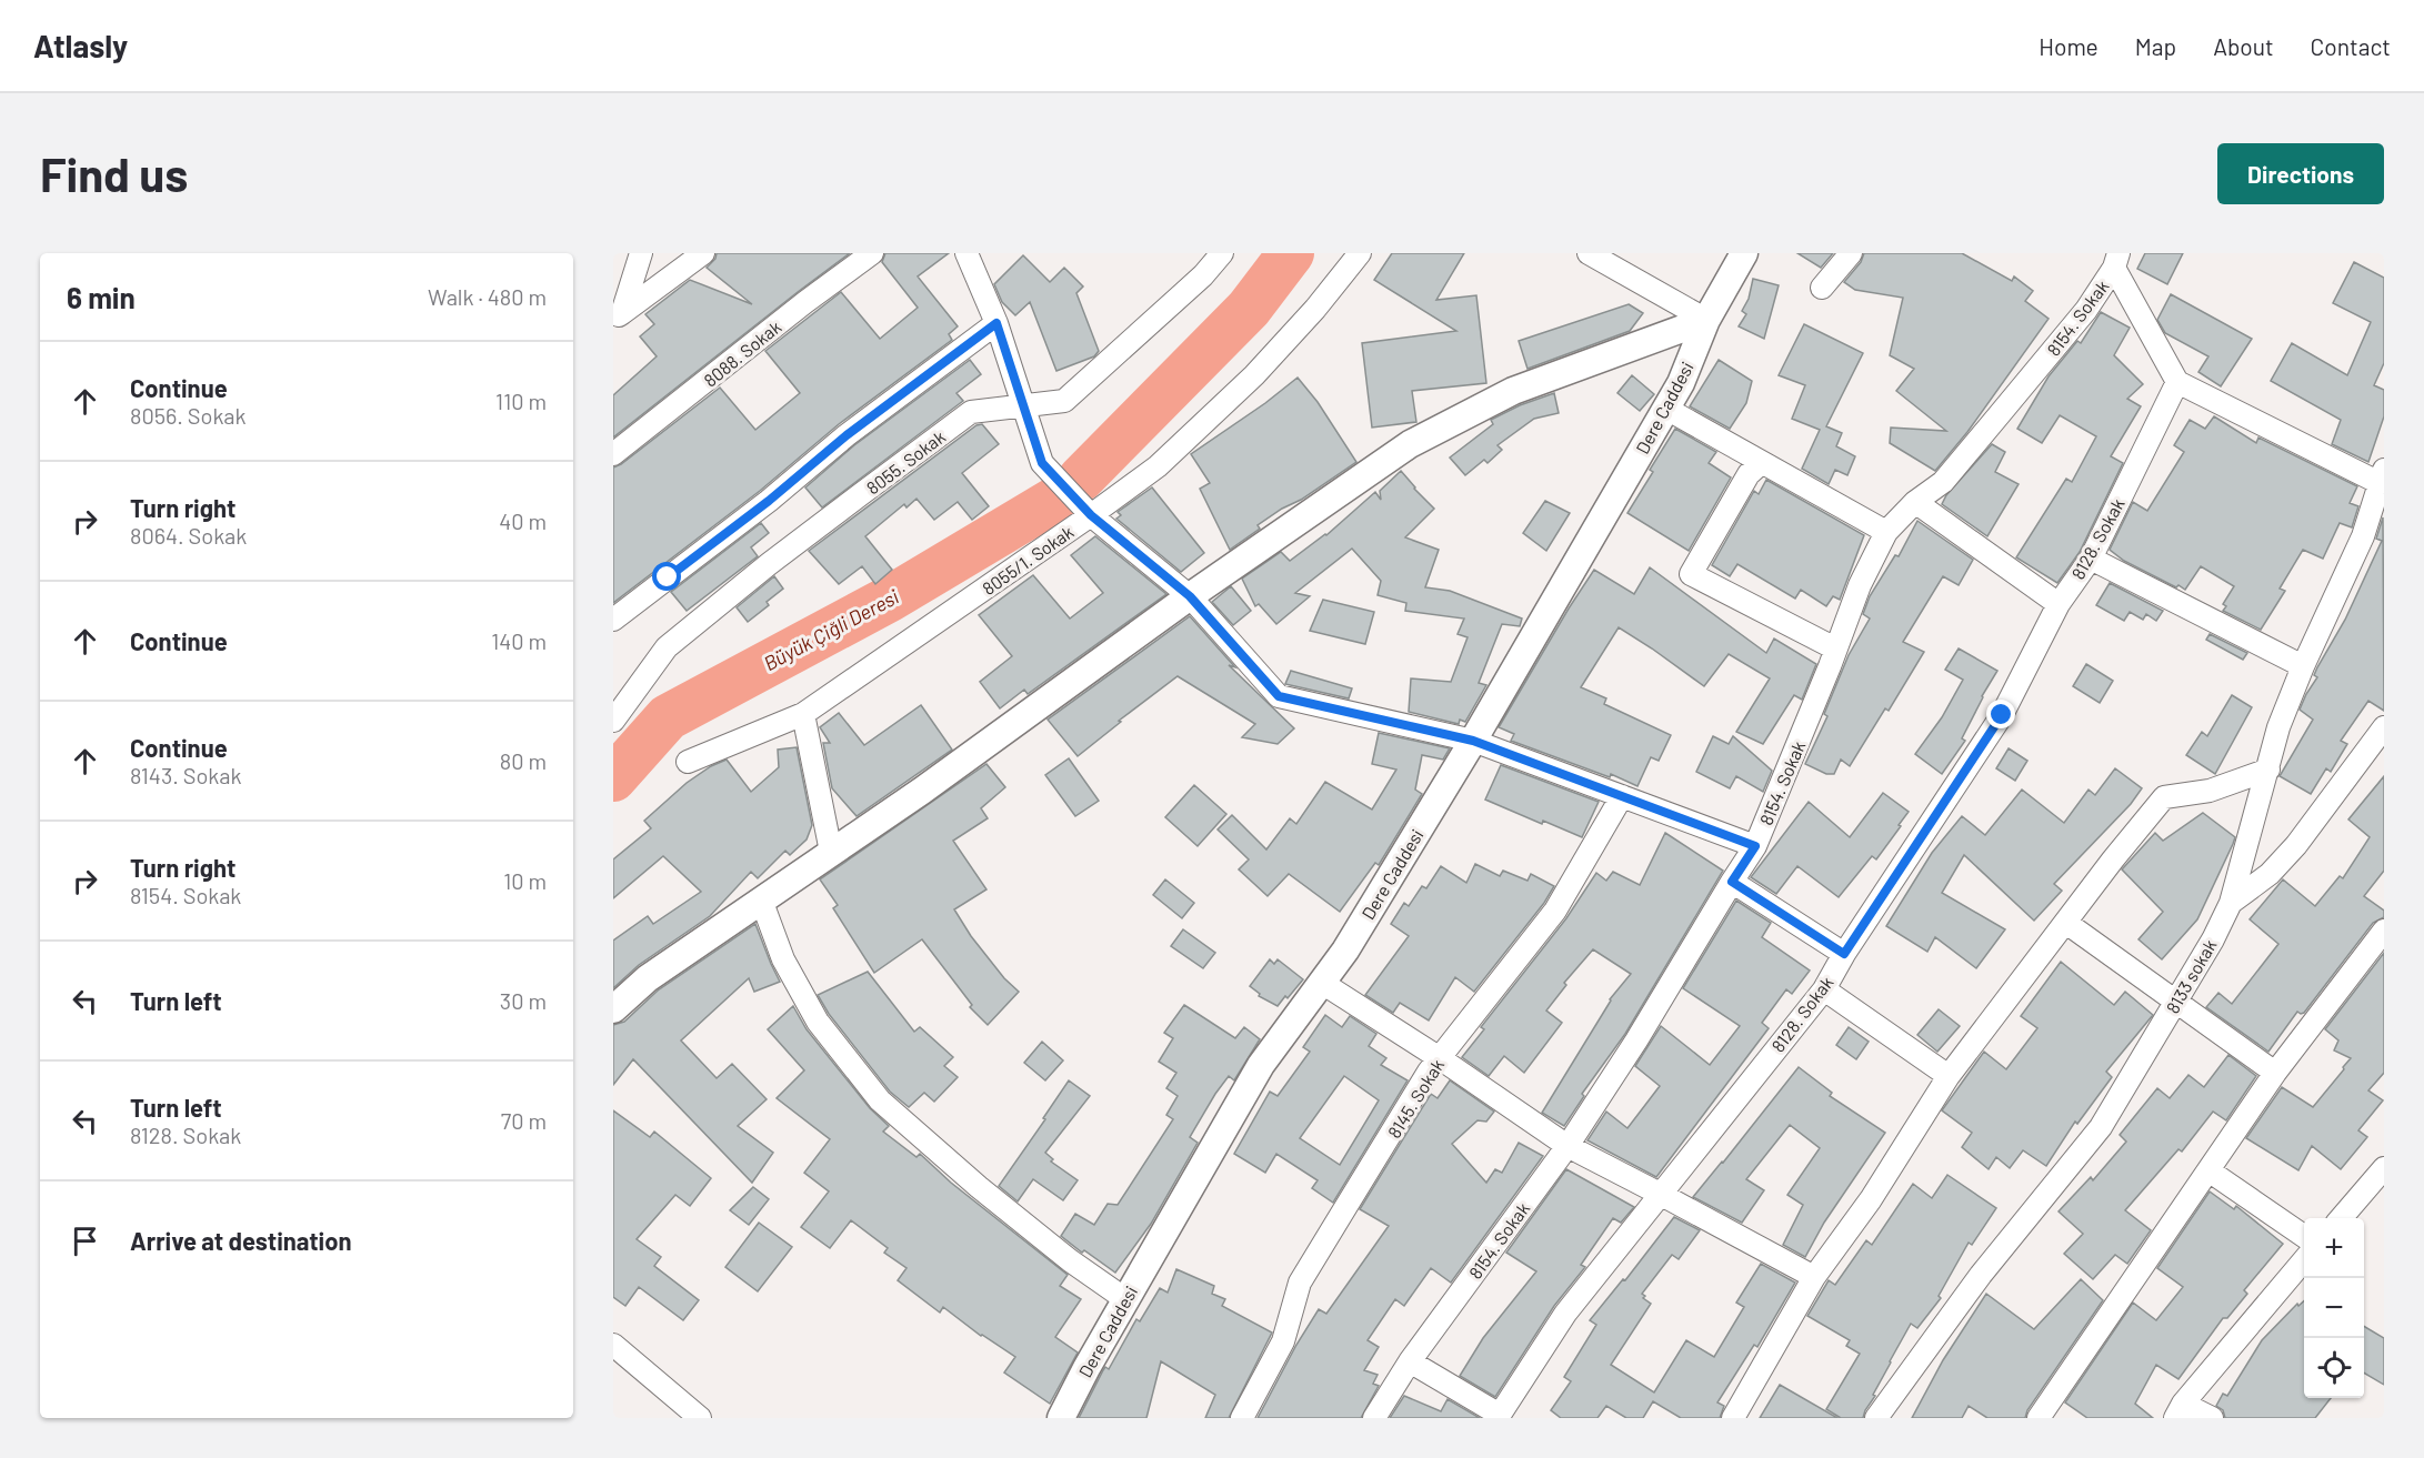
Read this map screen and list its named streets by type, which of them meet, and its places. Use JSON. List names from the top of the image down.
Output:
{
  "streets": {
    "street": [
      "8154. Sokak",
      "8088. Sokak",
      "Dere Caddesi",
      "8055. Sokak",
      "8128. Sokak",
      "8055/1. Sokak",
      "8133 sokak",
      "8145. Sokak"
    ]
  },
  "water": ["Büyük Çiğli Deresi"],
  "page": {
    "header": "Atlasly",
    "nav": [
      "Home",
      "Map",
      "About",
      "Contact"
    ],
    "buttons": "Directions",
    "title": "Find us",
    "heading": ["6 min", "Walk · 480 m"],
    "list": [
      ["Continue", "8056. Sokak", "110 m"],
      ["Turn right", "8064. Sokak", "40 m"],
      ["Continue", "140 m"],
      ["Continue", "8143. Sokak", "80 m"],
      ["Turn right", "8154. Sokak", "10 m"],
      ["Turn left", "30 m"],
      ["Turn left", "8128. Sokak", "70 m"],
      "Arrive at destination"
    ],
    "map_buttons": ["+", "−"]
  }
}
